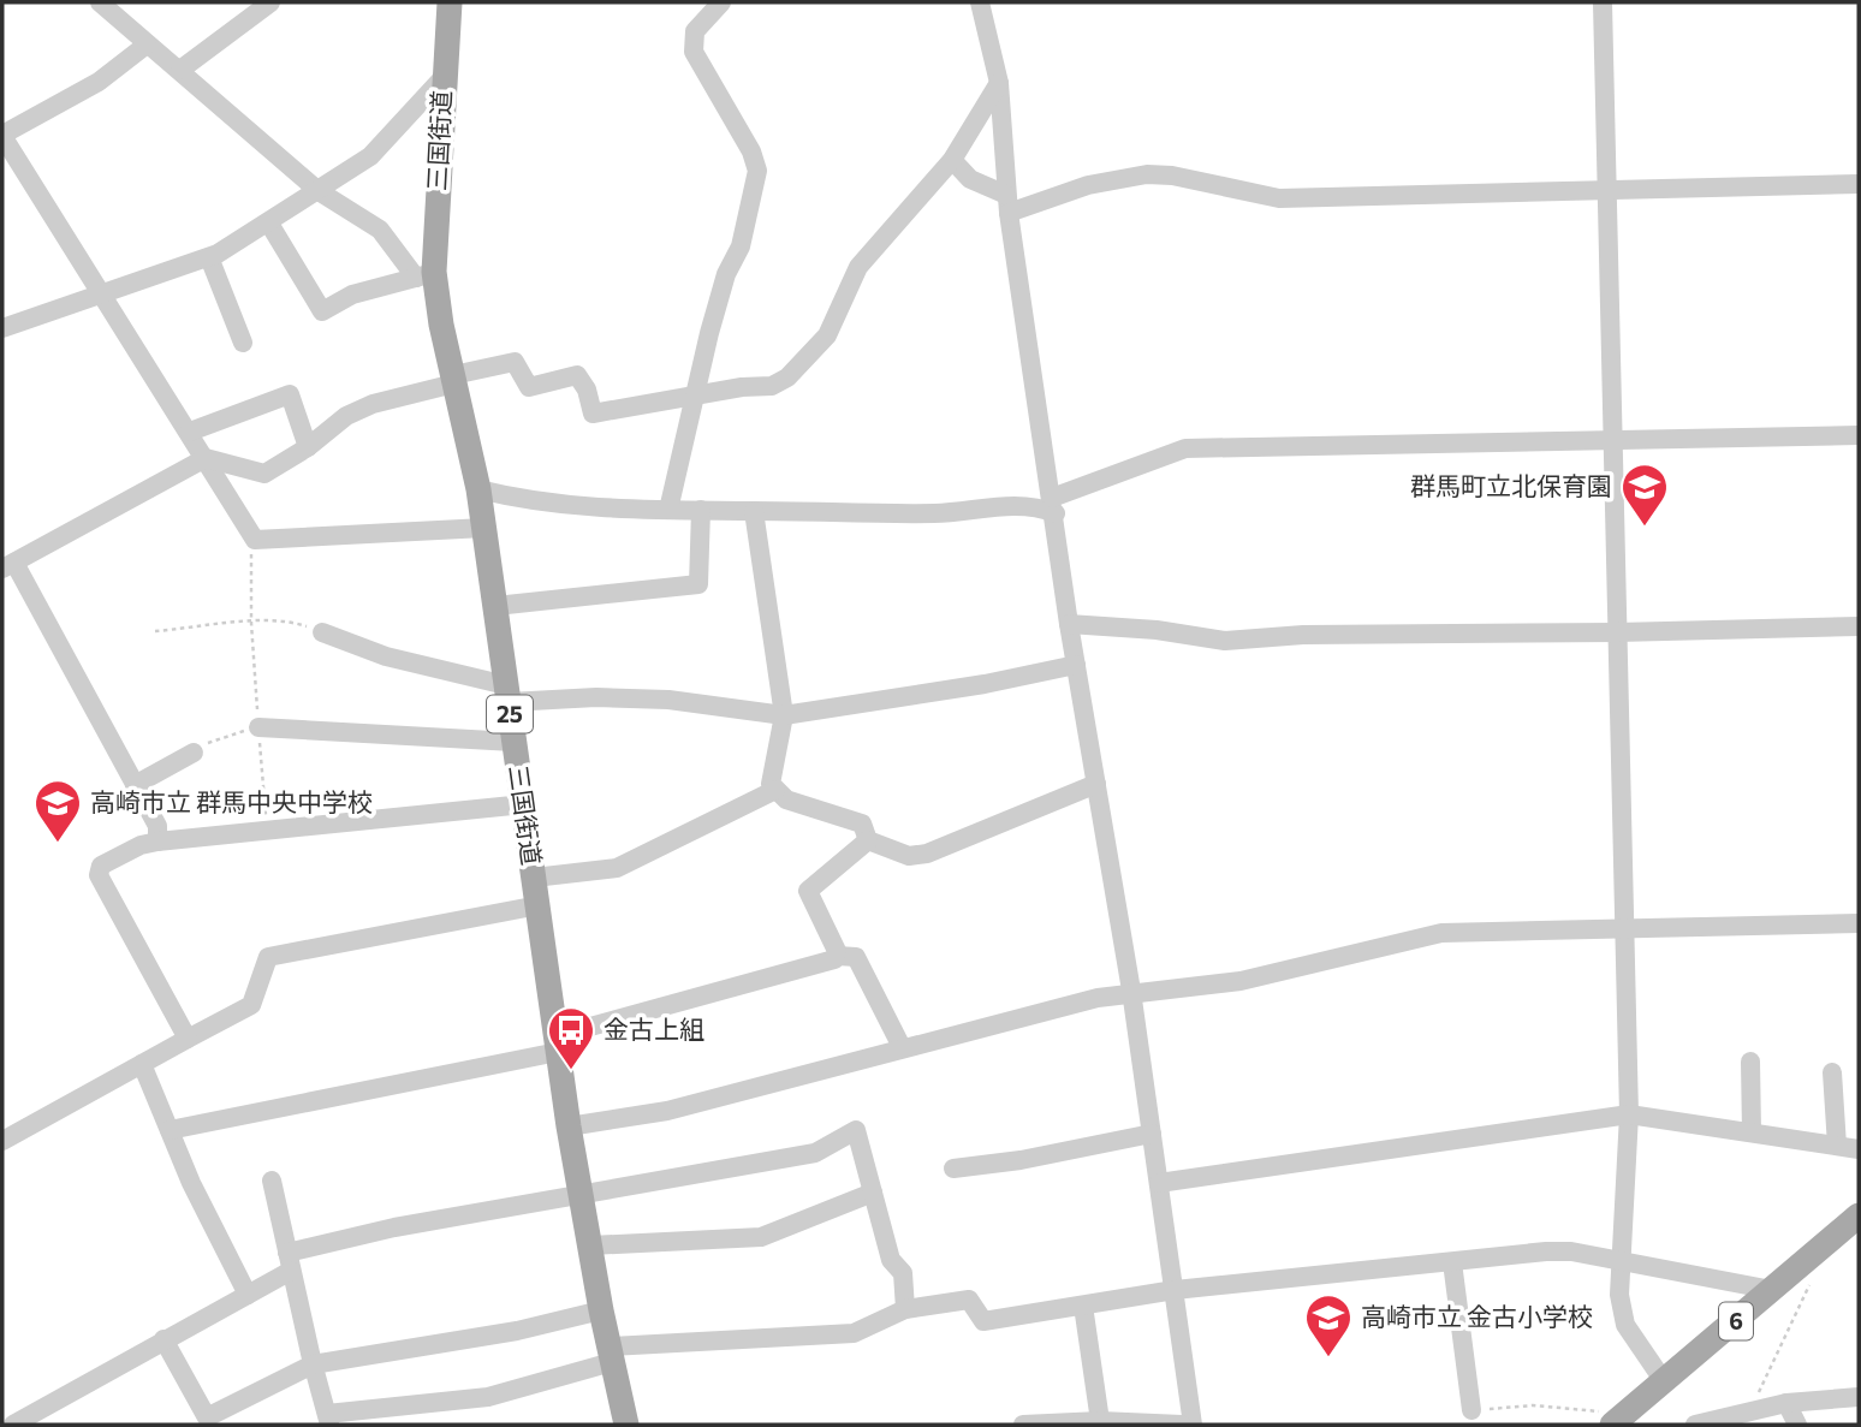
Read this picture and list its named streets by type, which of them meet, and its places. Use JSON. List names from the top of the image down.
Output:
{
  "streets": {
    "main road": ["三国街道", "25", "6"]
  },
  "places": {
    "school or university": ["群馬町立北保育園", "高崎市立 群馬中央中学校", "高崎市立 金古小学校"],
    "bus stop": ["金古上組"]
  }
}
